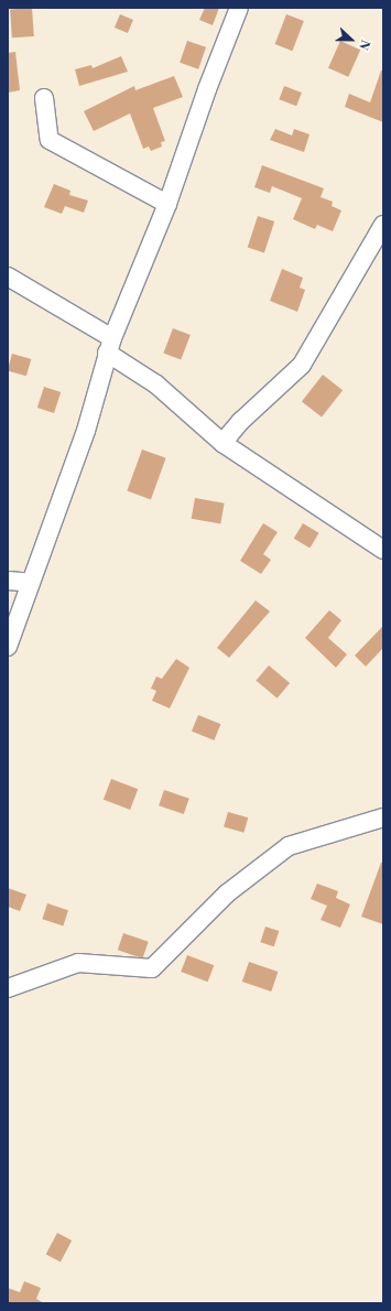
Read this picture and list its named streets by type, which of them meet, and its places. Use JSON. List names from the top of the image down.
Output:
{
  "north": "right"
}
